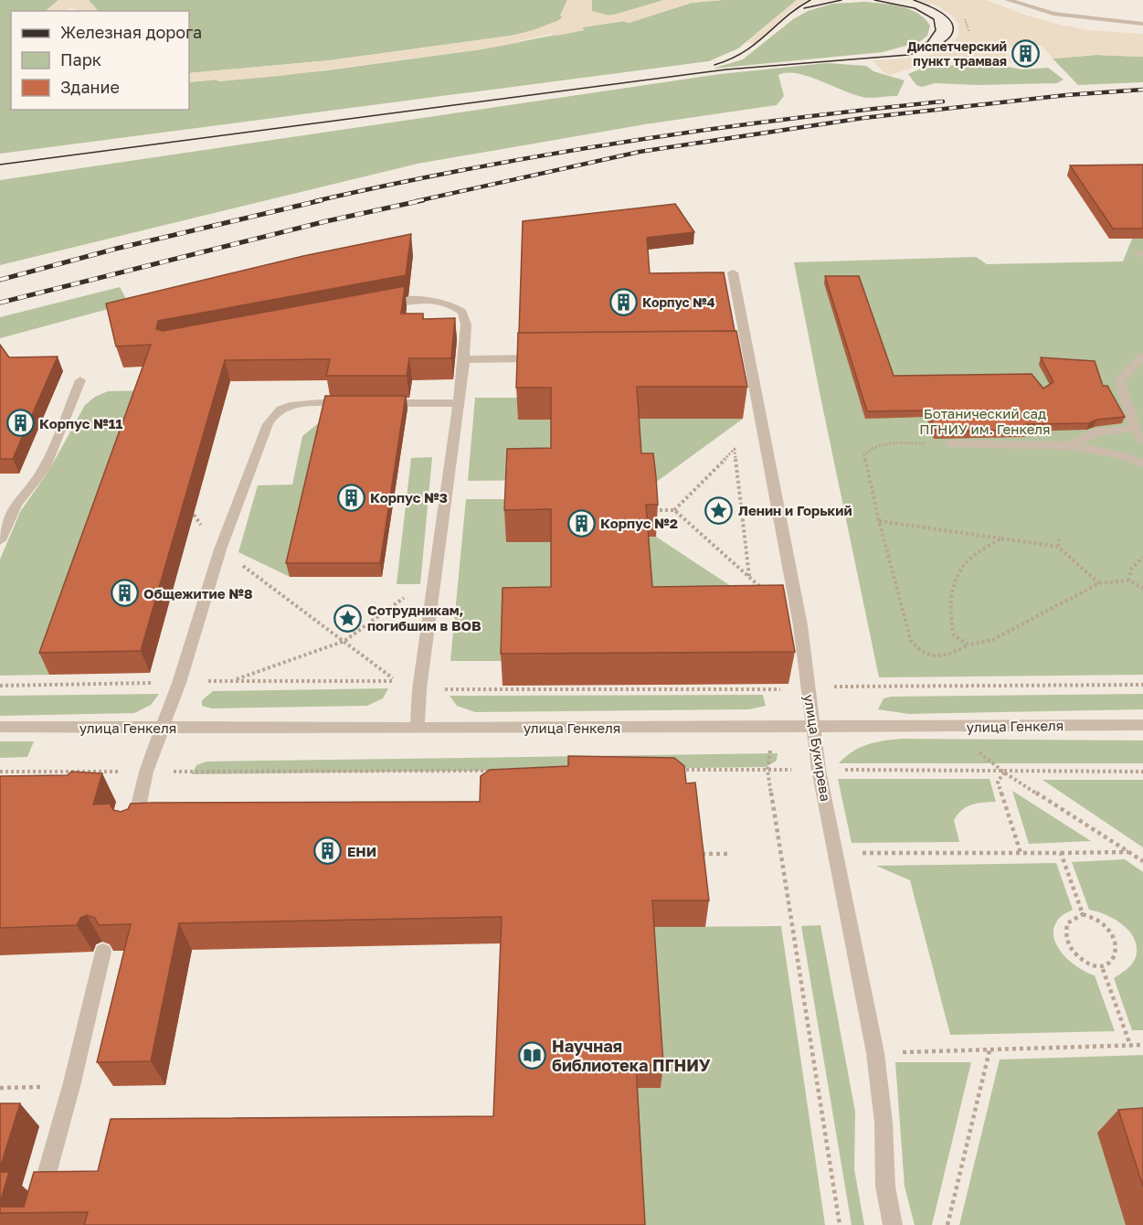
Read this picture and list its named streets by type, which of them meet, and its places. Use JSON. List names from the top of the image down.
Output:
{
  "streets": {
    "lane": ["улица Генкеля", "улица Букирева"]
  },
  "crossings": [
    ["улица Генкеля", "улица Букирева"]
  ],
  "parks": ["Ботанический сад ПГНИУ им. Генкеля"],
  "places": {
    "building": [
      "Диспетчерский пункт трамвая",
      "Корпус №4",
      "Корпус №11",
      "Корпус №3",
      "Корпус №2",
      "Общежитие №8",
      "ЕНИ"
    ],
    "place": ["Ленин и Горький", "Сотрудникам, погибшим в ВОВ"],
    "library": ["Научная библиотека ПГНИУ"]
  },
  "legend": ["Железная дорога", "Парк", "Здание"]
}
